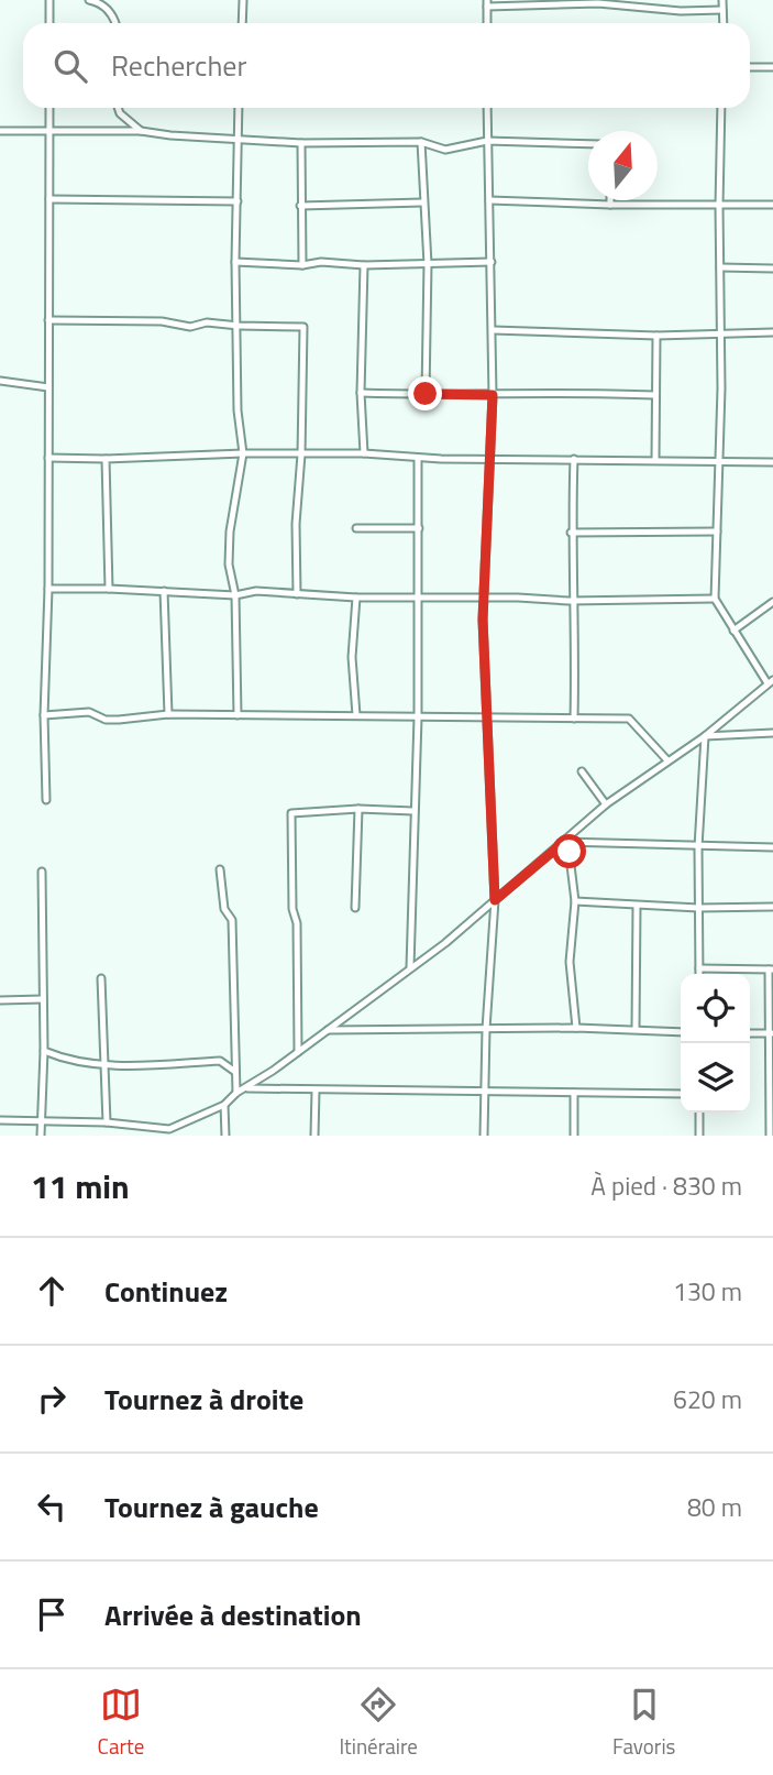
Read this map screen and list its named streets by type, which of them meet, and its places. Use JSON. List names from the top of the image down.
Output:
{
  "north": "top",
  "page": {
    "search": "Rechercher",
    "heading": ["11 min", "À pied · 830 m"],
    "list": [
      ["Continuez", "130 m"],
      ["Tournez à droite", "620 m"],
      ["Tournez à gauche", "80 m"],
      "Arrivée à destination"
    ],
    "nav": ["Carte", "Itinéraire", "Favoris"]
  }
}
